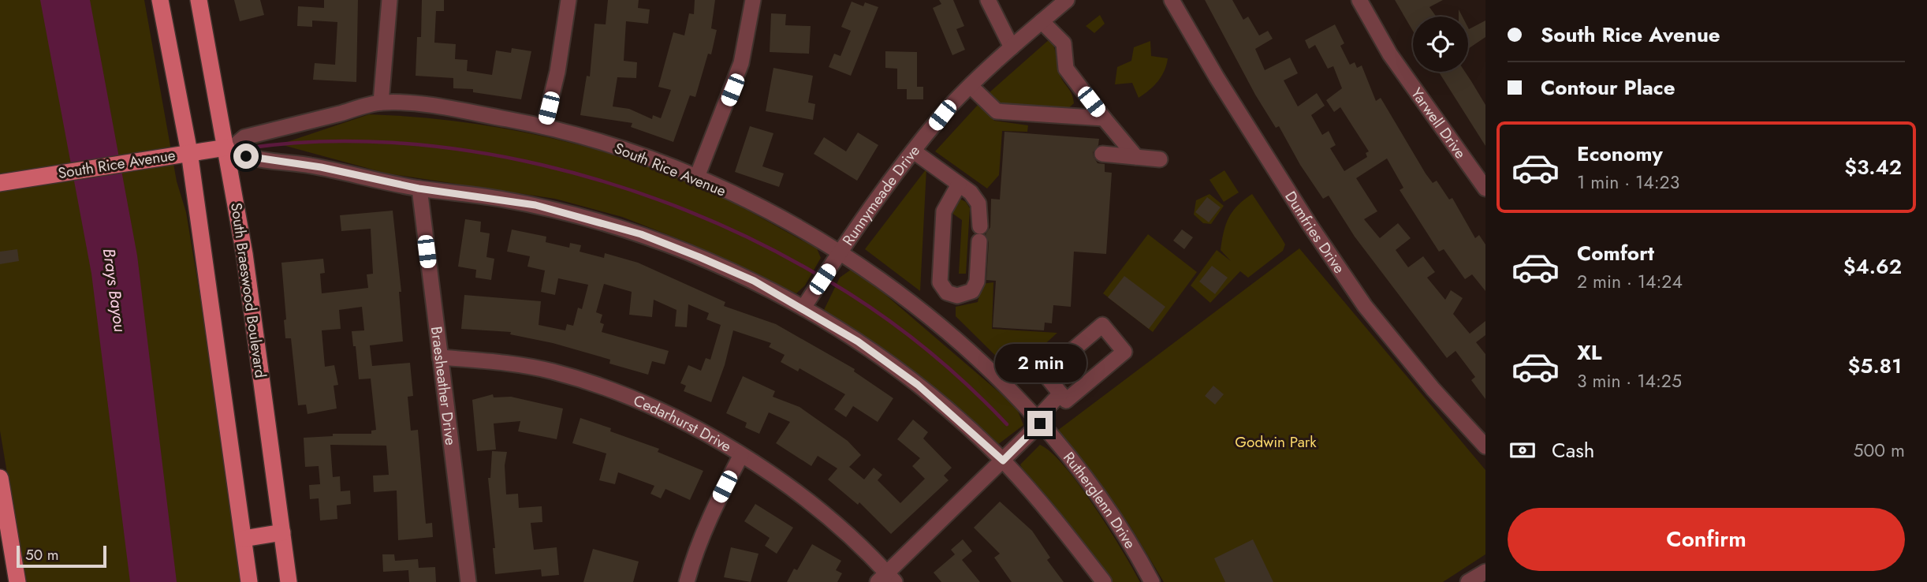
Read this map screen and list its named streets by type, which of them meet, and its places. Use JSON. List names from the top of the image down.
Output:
{
  "streets": {
    "main road": ["South Rice Avenue", "South Braeswood Boulevard"],
    "street": [
      "Yarwell Drive",
      "Runnymeade Drive",
      "Dumfries Drive",
      "Braesheather Drive",
      "Cedarhurst Drive",
      "Rutherglenn Drive"
    ]
  },
  "crossings": [
    ["South Rice Avenue", "Runnymeade Drive"],
    ["South Rice Avenue", "South Braeswood Boulevard"],
    ["South Rice Avenue", "Rutherglenn Drive"],
    ["Braesheather Drive", "Cedarhurst Drive"]
  ],
  "water": ["Brays Bayou"],
  "parks": ["Godwin Park"],
  "scale_bar": "50 m",
  "page": {
    "banner": ["South Rice Avenue", "Contour Place"],
    "list": [
      {
        "name": "Economy",
        "note": "1 min · 14:23",
        "value": "$3.42"
      },
      {
        "name": "Comfort",
        "note": "2 min · 14:24",
        "value": "$4.62"
      },
      {
        "name": "XL",
        "note": "3 min · 14:25",
        "value": "$5.81"
      }
    ],
    "bubble": "2 min",
    "pay": ["Cash", "500 m"],
    "buttons": "Confirm",
    "scale": "50 m"
  }
}
